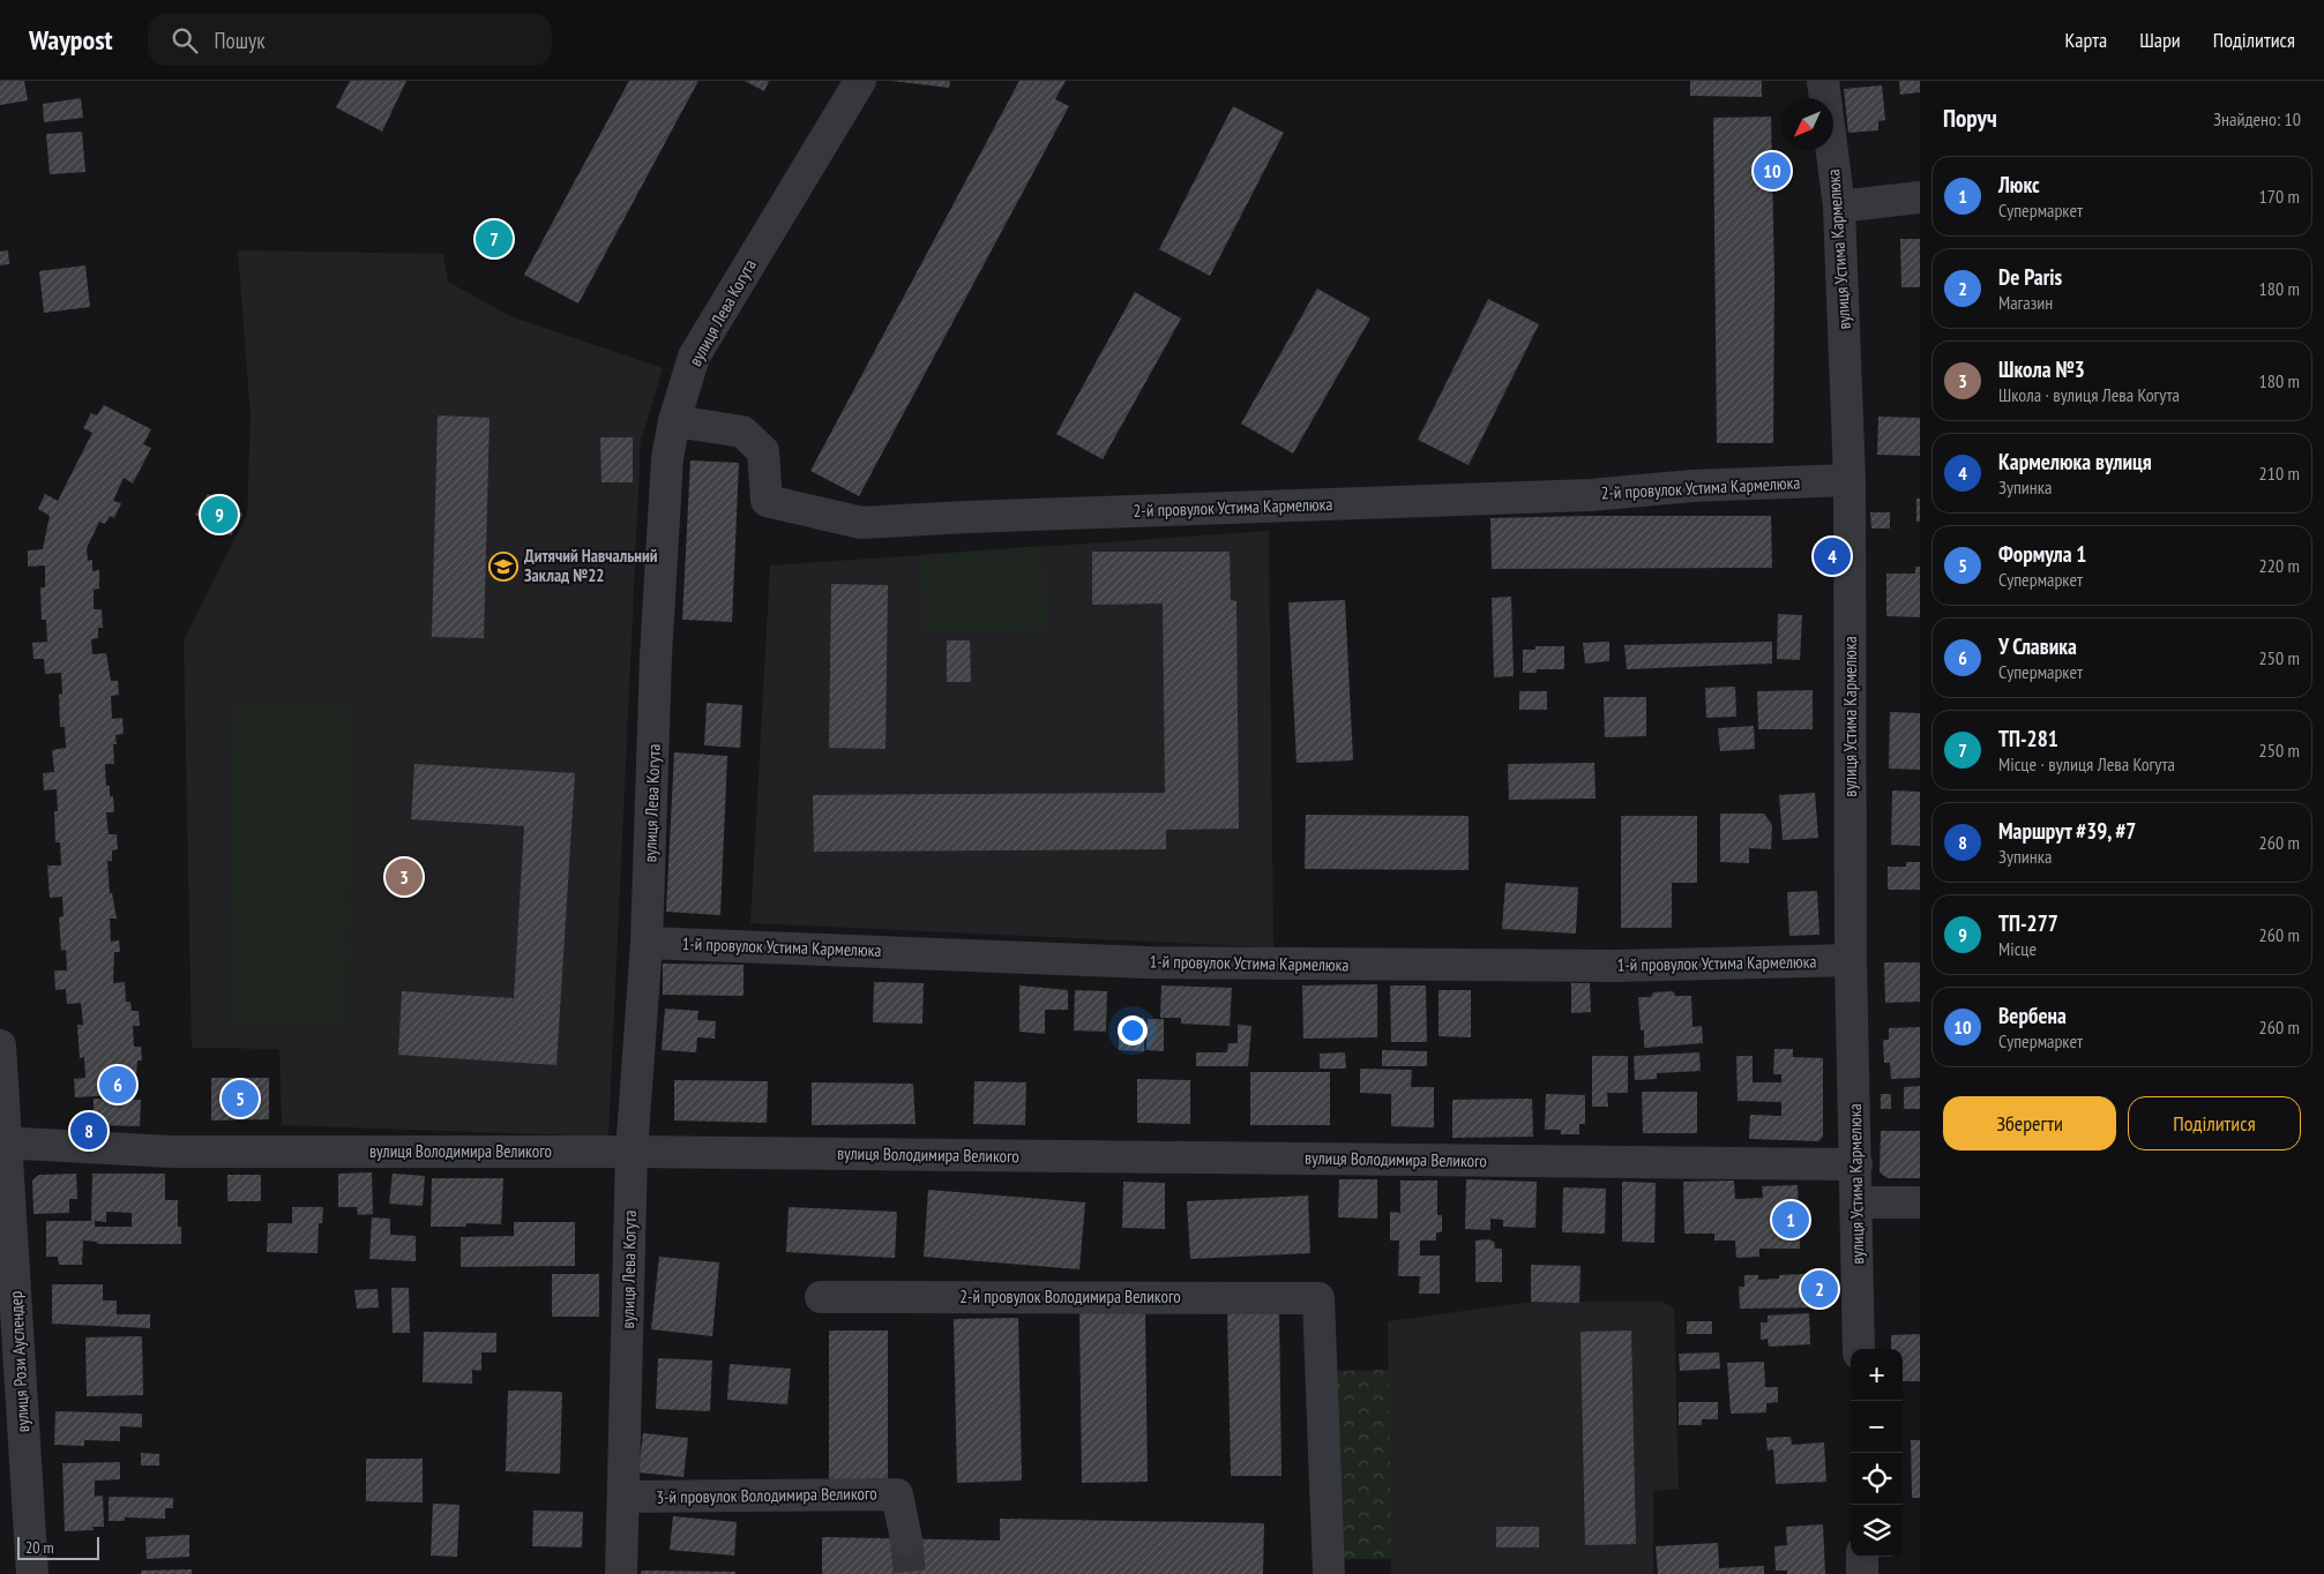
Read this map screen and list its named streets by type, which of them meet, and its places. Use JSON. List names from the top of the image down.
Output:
{
  "streets": {
    "street": [
      "вулиця Устима Кармелюка",
      "вулиця Лева Когута",
      "2-й провулок Устима Кармелюка",
      "1-й провулок Устима Кармелюка",
      "вулиця Володимира Великого",
      "2-й провулок Володимира Великого",
      "вулиця Рози Ауслендер",
      "3-й провулок Володимира Великого"
    ]
  },
  "crossings": [
    ["вулиця Устима Кармелюка", "2-й провулок Устима Кармелюка"],
    ["вулиця Устима Кармелюка", "1-й провулок Устима Кармелюка"],
    ["вулиця Устима Кармелюка", "вулиця Володимира Великого"],
    ["вулиця Лева Когута", "2-й провулок Устима Кармелюка"],
    ["вулиця Лева Когута", "1-й провулок Устима Кармелюка"],
    ["вулиця Лева Когута", "вулиця Володимира Великого"],
    ["вулиця Лева Когута", "3-й провулок Володимира Великого"],
    ["вулиця Володимира Великого", "вулиця Рози Ауслендер"]
  ],
  "places": {
    "school or university": ["Дитячий Навчальний Заклад №22"]
  },
  "scale_bar": "20 m",
  "north": "bottom left",
  "page": {
    "header": "Waypost",
    "search": "Пошук",
    "nav": ["Карта", "Шари", "Поділитися"],
    "heading": ["Поруч", "Знайдено: 10"],
    "pins": [
      "10",
      "7",
      "9",
      "4",
      "3",
      "6",
      "5",
      "8",
      "1",
      "2"
    ],
    "list": [
      {
        "mark": "1",
        "name": "Люкс",
        "note": "Супермаркет",
        "value": "170 m"
      },
      {
        "mark": "2",
        "name": "De Paris",
        "note": "Магазин",
        "value": "180 m"
      },
      {
        "mark": "3",
        "name": "Школа №3",
        "note": "Школа · вулиця Лева Когута",
        "value": "180 m"
      },
      {
        "mark": "4",
        "name": "Кармелюка вулиця",
        "note": "Зупинка",
        "value": "210 m"
      },
      {
        "mark": "5",
        "name": "Формула 1",
        "note": "Супермаркет",
        "value": "220 m"
      },
      {
        "mark": "6",
        "name": "У Славика",
        "note": "Супермаркет",
        "value": "250 m"
      },
      {
        "mark": "7",
        "name": "ТП-281",
        "note": "Місце · вулиця Лева Когута",
        "value": "250 m"
      },
      {
        "mark": "8",
        "name": "Маршрут #39, #7",
        "note": "Зупинка",
        "value": "260 m"
      },
      {
        "mark": "9",
        "name": "ТП-277",
        "note": "Місце",
        "value": "260 m"
      },
      {
        "mark": "10",
        "name": "Вербена",
        "note": "Супермаркет",
        "value": "260 m"
      }
    ],
    "buttons": ["Зберегти", "Поділитися"],
    "map_buttons": ["+", "−"],
    "scale": "20 m"
  }
}
